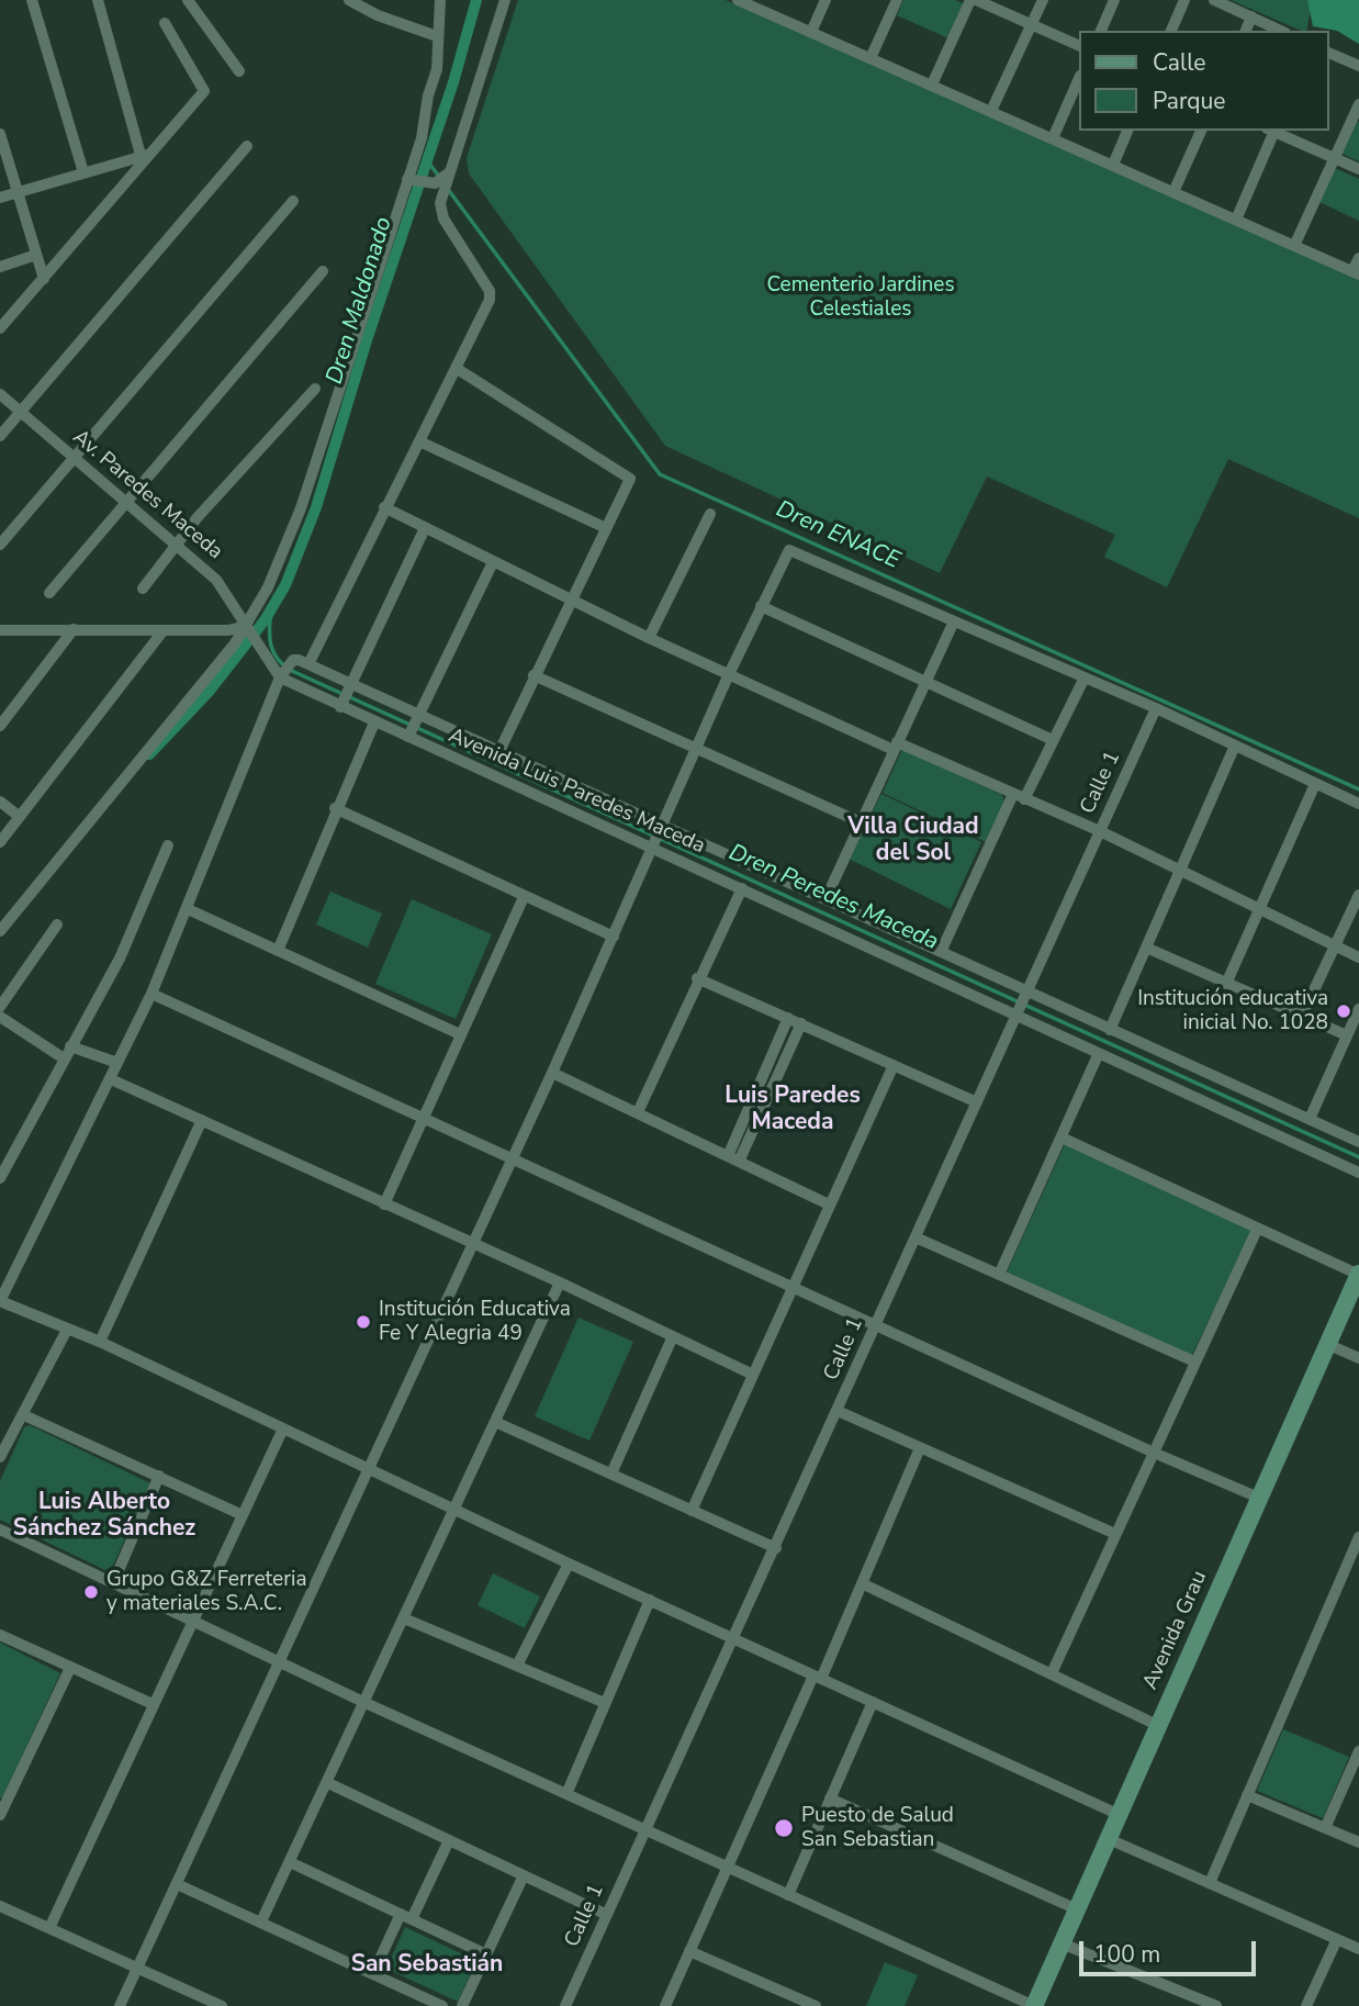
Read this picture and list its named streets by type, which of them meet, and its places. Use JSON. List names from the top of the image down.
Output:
{
  "streets": {
    "main road": ["Avenida Grau"],
    "street": ["Av. Paredes Maceda", "Calle 1", "Avenida Luis Paredes Maceda"]
  },
  "crossings": [
    ["Av. Paredes Maceda", "Avenida Luis Paredes Maceda"],
    ["Calle 1", "Avenida Luis Paredes Maceda"]
  ],
  "districts": [
    "Villa Ciudad del Sol",
    "Luis Paredes Maceda",
    "Luis Alberto Sánchez Sánchez",
    "San Sebastián"
  ],
  "water": ["Dren Maldonado", "Dren ENACE", "Dren Peredes Maceda"],
  "parks": ["Cementerio Jardines Celestiales"],
  "places": [
    "Institución educativa inicial No. 1028",
    "Institución Educativa Fe Y Alegria 49",
    "Grupo G&Z Ferreteria y materiales S.A.C.",
    "Puesto de Salud San Sebastian"
  ],
  "legend": ["Calle", "Parque"],
  "scale_bar": "100 m"
}
